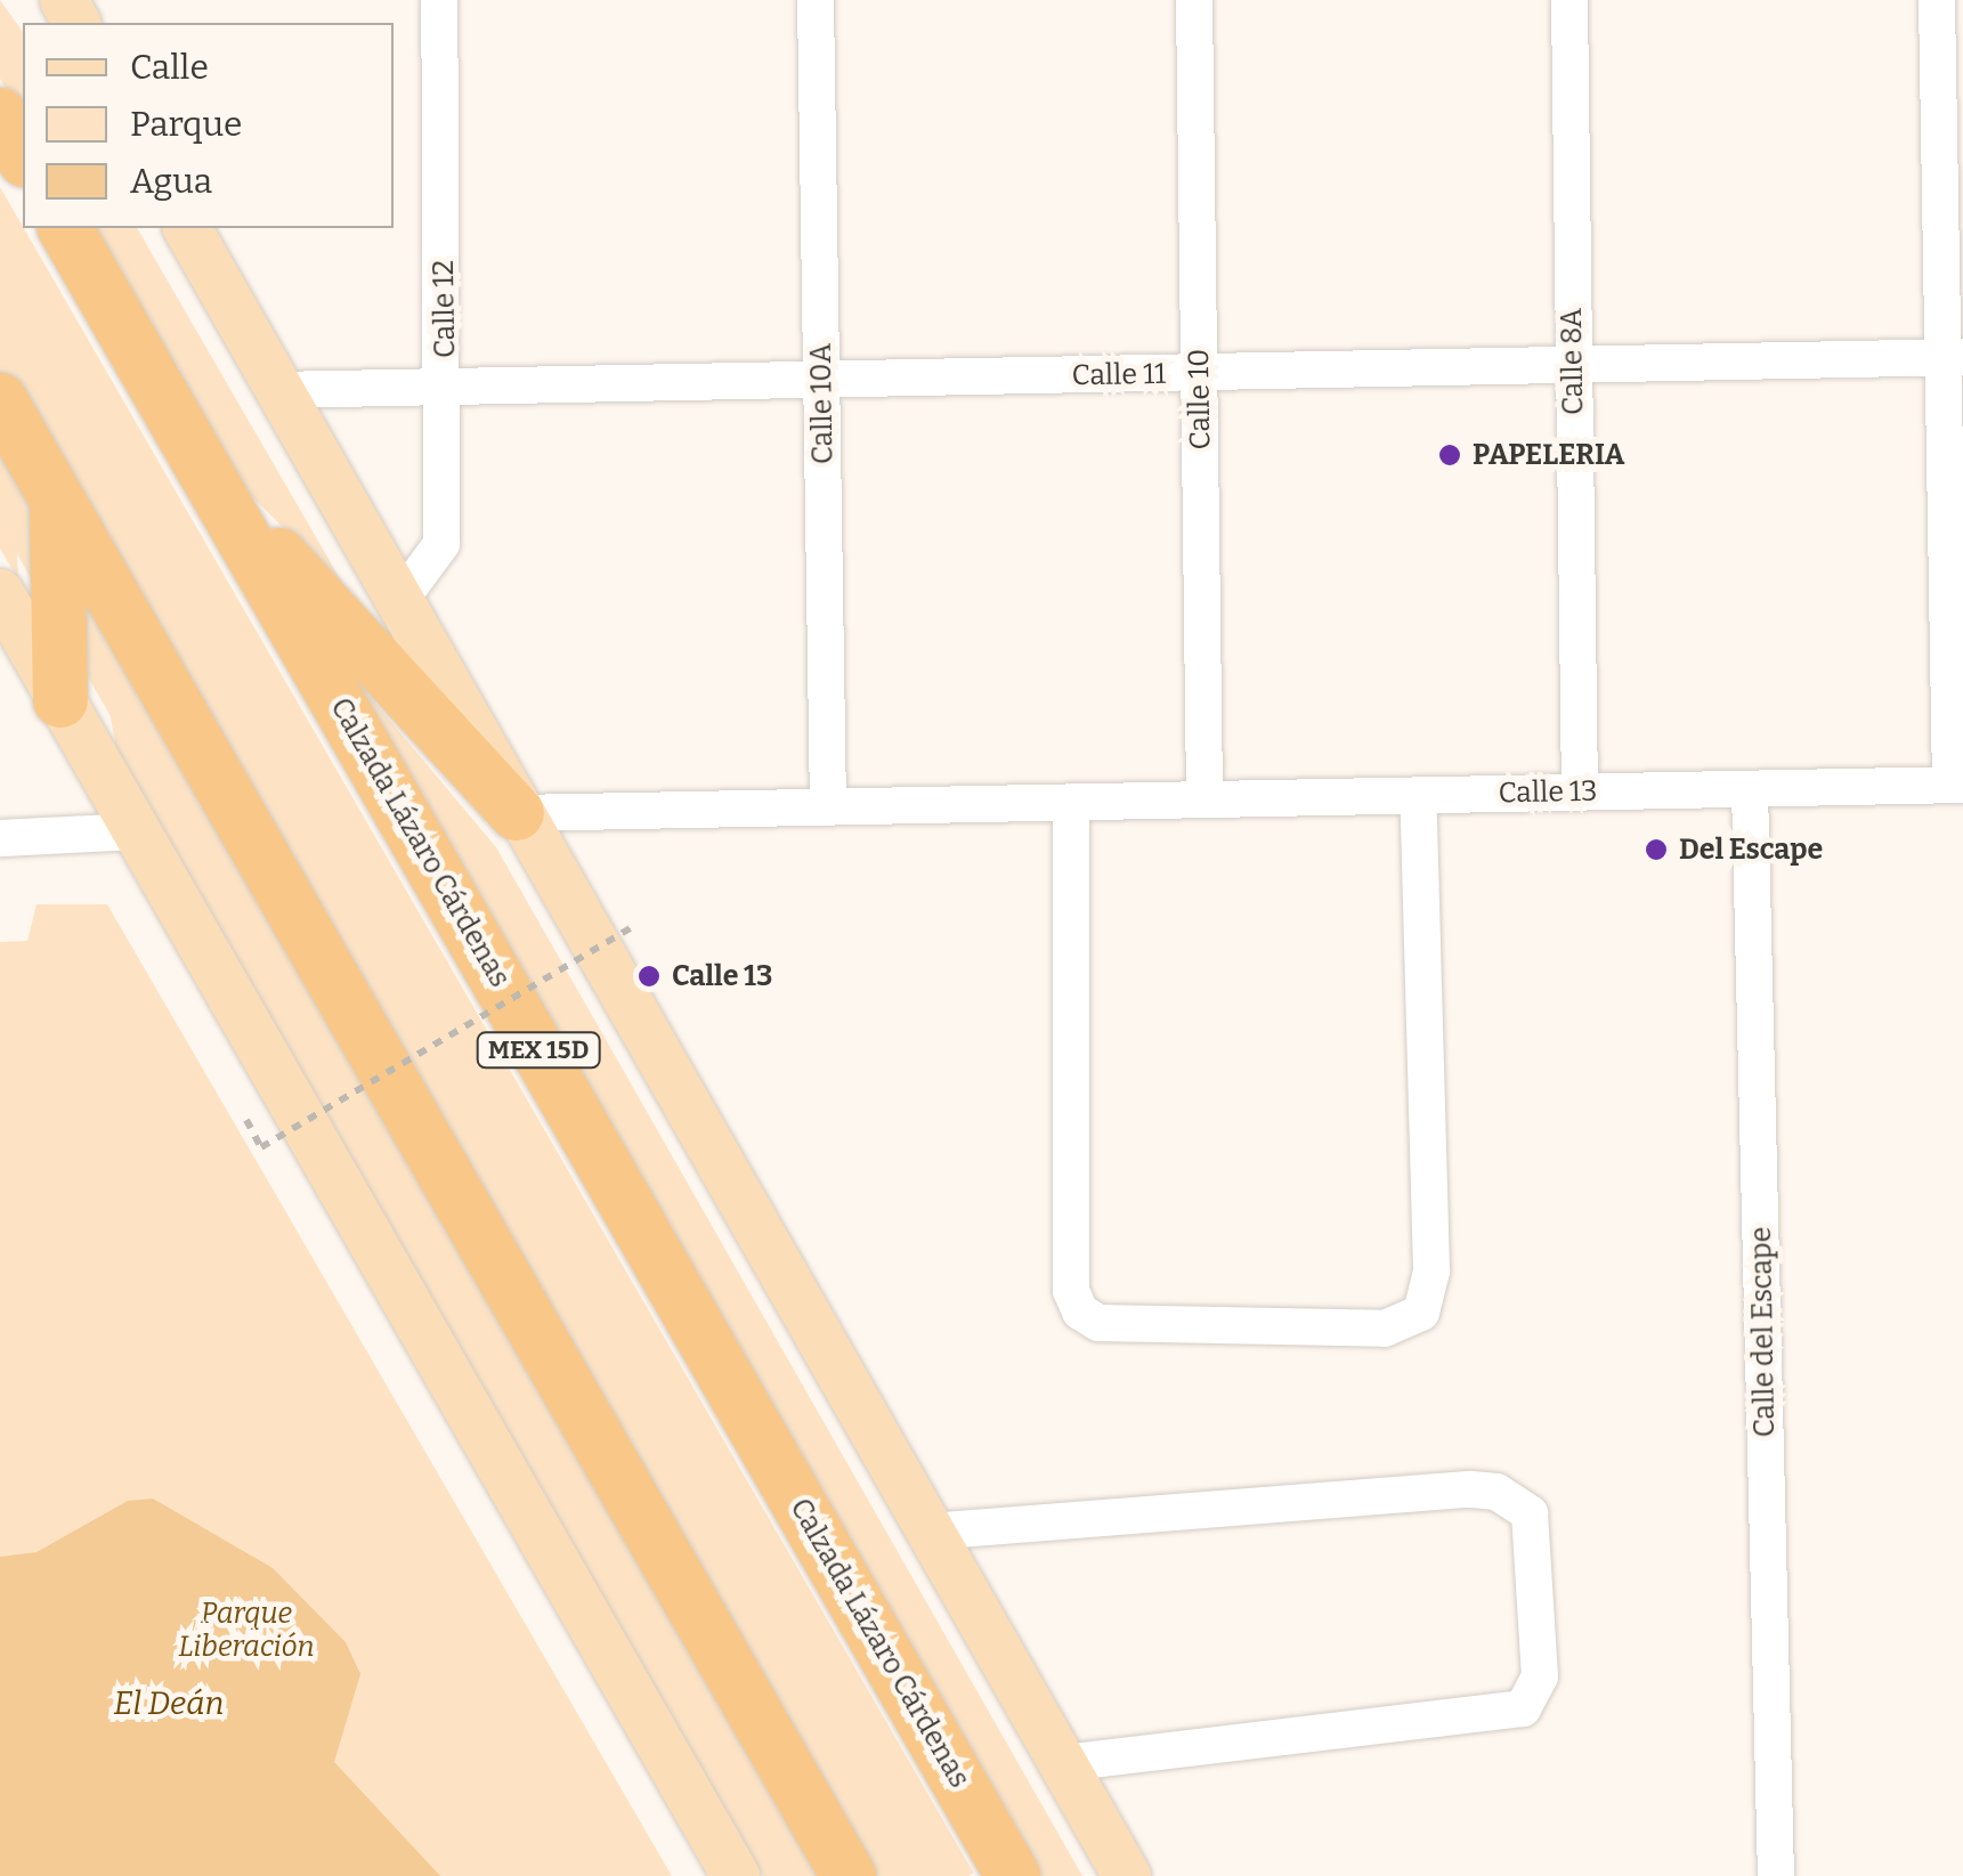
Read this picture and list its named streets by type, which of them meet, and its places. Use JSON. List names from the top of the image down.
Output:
{
  "streets": {
    "highway": ["Calzada Lázaro Cárdenas", "MEX 15D"],
    "street": [
      "Calle 12",
      "Calle 8A",
      "Calle 11",
      "Calle 10",
      "Calle 10A",
      "Calle 13",
      "Calle del Escape"
    ]
  },
  "crossings": [
    ["Calle 12", "Calle 11"],
    ["Calle 8A", "Calle 11"],
    ["Calle 8A", "Calle 13"],
    ["Calle 11", "Calle 10"],
    ["Calle 11", "Calle 10A"],
    ["Calle 10", "Calle 13"],
    ["Calle 10A", "Calle 13"],
    ["Calle 13", "Calle del Escape"]
  ],
  "water": ["El Deán"],
  "parks": ["Parque Liberación"],
  "places": ["PAPELERIA", "Del Escape", "Calle 13"],
  "legend": ["Calle", "Parque", "Agua"]
}
